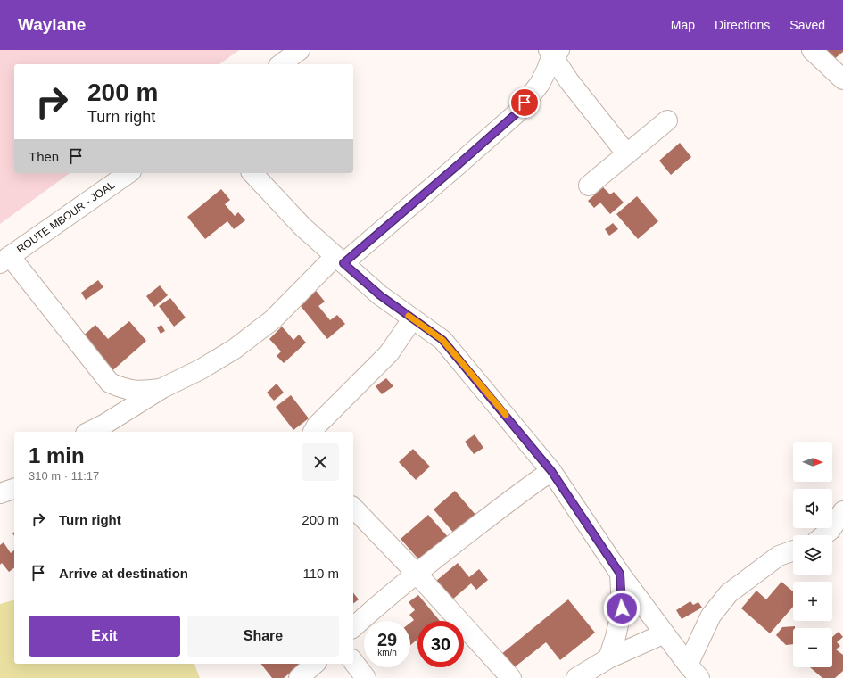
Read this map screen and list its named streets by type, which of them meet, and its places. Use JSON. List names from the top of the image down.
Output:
{
  "streets": {
    "street": ["ROUTE MBOUR - JOAL"]
  },
  "north": "right",
  "page": {
    "header": "Waylane",
    "nav": ["Map", "Directions", "Saved"],
    "turn": ["200 m", "Turn right"],
    "then": "Then",
    "heading": ["1 min", "310 m · 11:17"],
    "map_buttons": ["+", "−"],
    "list": [
      {
        "name": "Turn right",
        "value": "200 m"
      },
      {
        "name": "Arrive at destination",
        "value": "110 m"
      }
    ],
    "buttons": ["Exit", "Share"],
    "speed": "29 km/h",
    "limit": "30"
  }
}
